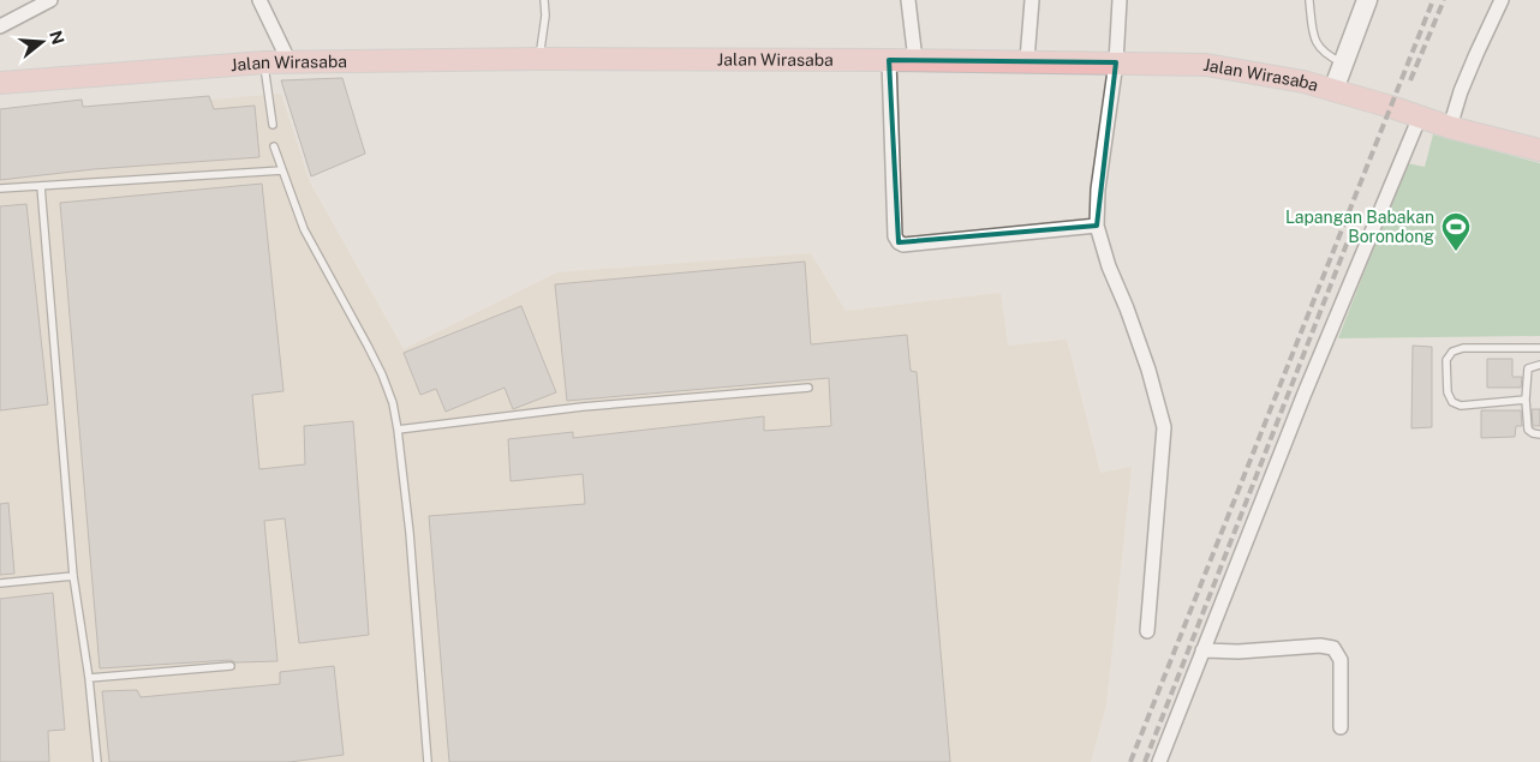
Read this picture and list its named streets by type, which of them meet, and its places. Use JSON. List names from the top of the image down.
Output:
{
  "streets": {
    "main road": ["Jalan Wirasaba"]
  },
  "places": {
    "sports": ["Lapangan Babakan Borondong"]
  },
  "north": "right"
}
